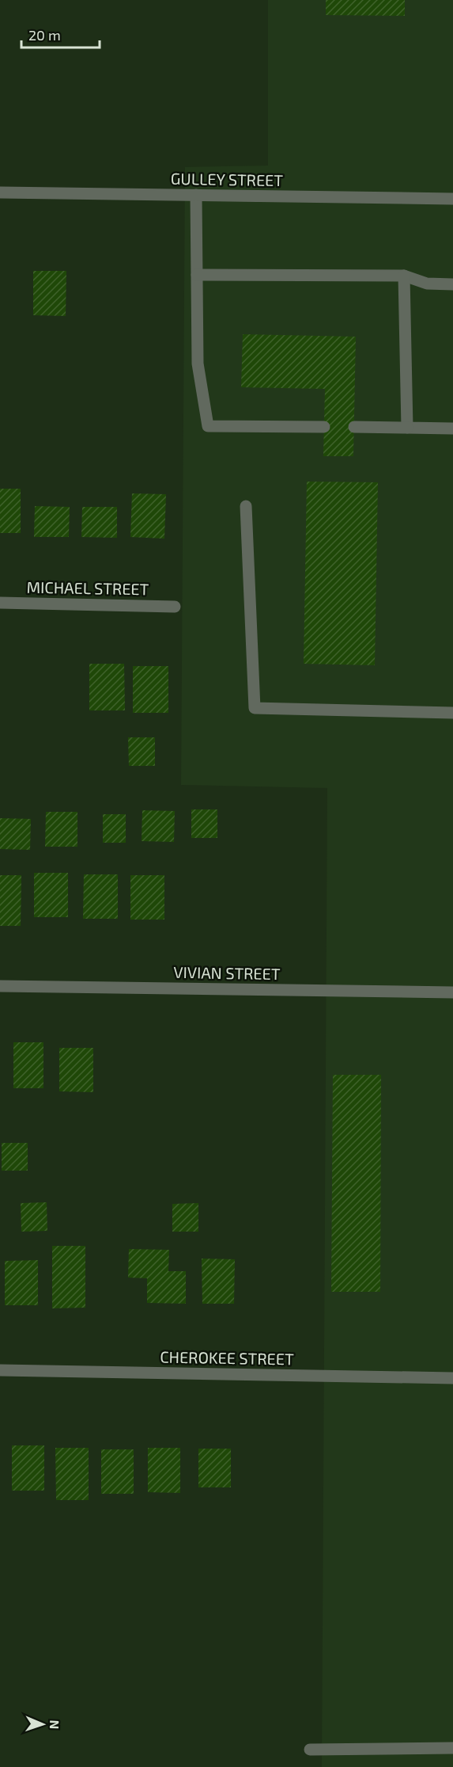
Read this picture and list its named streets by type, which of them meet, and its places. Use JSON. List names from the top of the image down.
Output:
{
  "streets": {
    "street": [
      "GULLEY STREET",
      "MICHAEL STREET",
      "VIVIAN STREET",
      "CHEROKEE STREET"
    ]
  },
  "scale_bar": "20 m",
  "north": "right"
}
